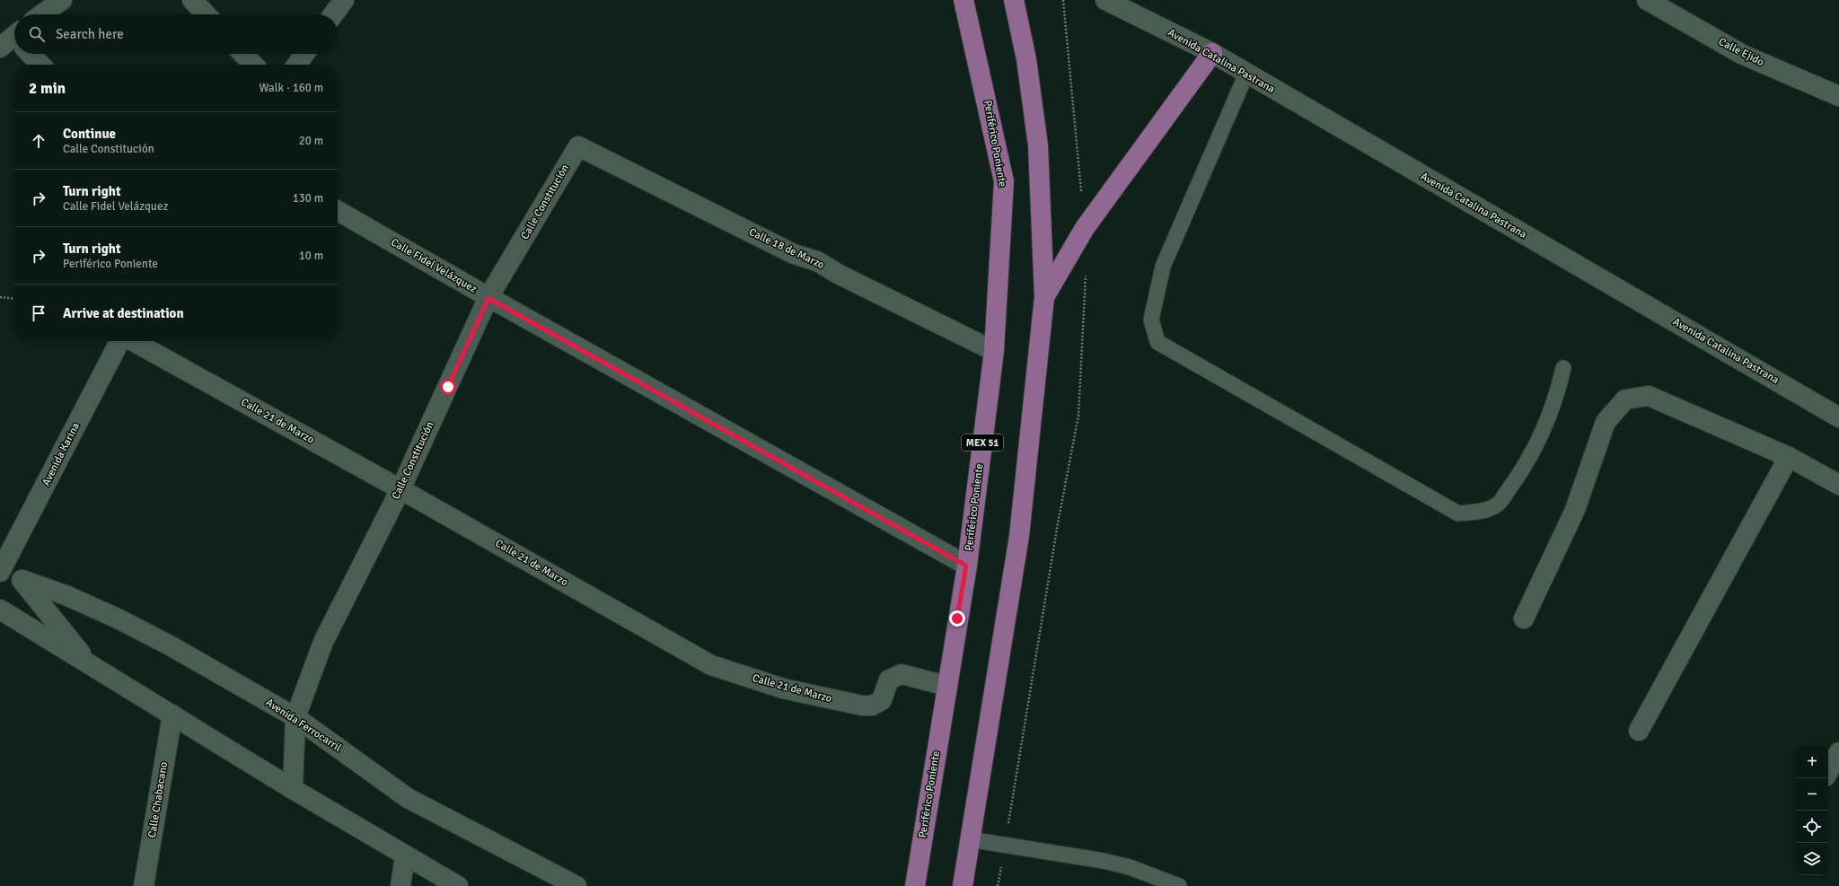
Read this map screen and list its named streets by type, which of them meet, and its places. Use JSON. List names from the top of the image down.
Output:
{
  "streets": {
    "main road": ["Periférico Poniente", "MEX 51"],
    "street": [
      "Calle Ejido",
      "Avenida Catalina Pastrana",
      "Calle Constitución",
      "Calle 18 de Marzo",
      "Calle Fidel Velázquez",
      "Calle 21 de Marzo",
      "Avenida Karina",
      "Avenida Ferrocarril",
      "Calle Chabacano"
    ]
  },
  "crossings": [
    ["Periférico Poniente", "Calle 18 de Marzo"],
    ["Periférico Poniente", "Calle Fidel Velázquez"],
    ["Periférico Poniente", "Calle 21 de Marzo"],
    ["Calle Constitución", "Calle 18 de Marzo"],
    ["Calle Constitución", "Calle Fidel Velázquez"],
    ["Calle Constitución", "Calle 21 de Marzo"],
    ["Calle Constitución", "Avenida Ferrocarril"],
    ["Avenida Karina", "Avenida Ferrocarril"]
  ],
  "page": {
    "search": "Search here",
    "heading": ["2 min", "Walk · 160 m"],
    "list": [
      ["Continue", "Calle Constitución", "20 m"],
      ["Turn right", "Calle Fidel Velázquez", "130 m"],
      ["Turn right", "Periférico Poniente", "10 m"],
      "Arrive at destination"
    ],
    "map_buttons": ["+", "−"]
  }
}
